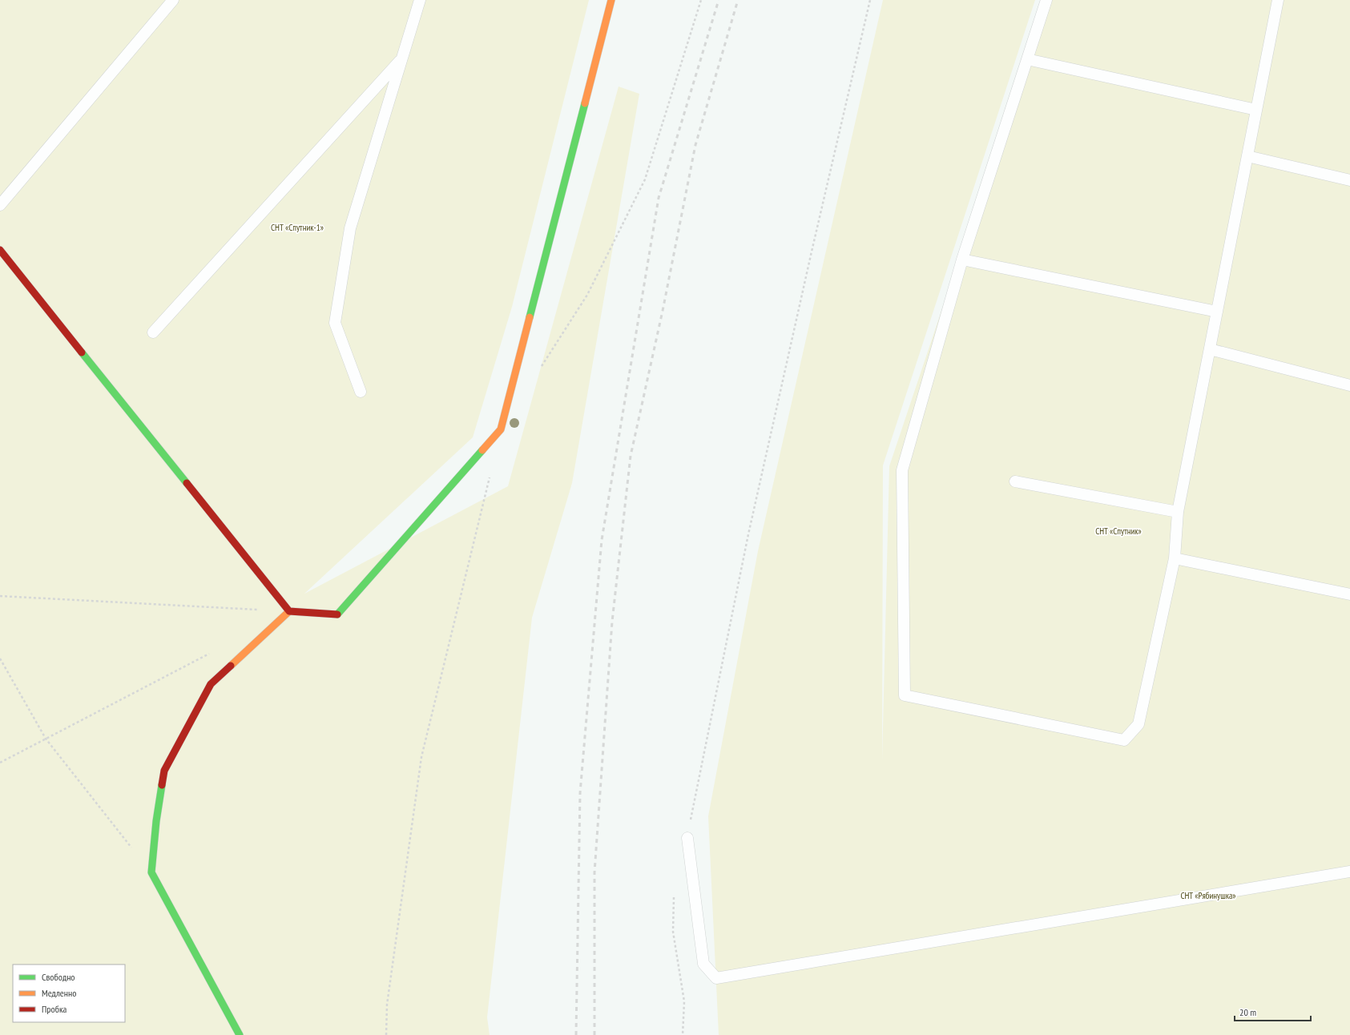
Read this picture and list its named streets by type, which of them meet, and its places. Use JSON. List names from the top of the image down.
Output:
{
  "parks": ["СНТ «Спутник-1»", "СНТ «Спутник»", "СНТ «Рябинушка»"],
  "legend": ["Свободно", "Медленно", "Пробка"],
  "scale_bar": "20 m"
}
